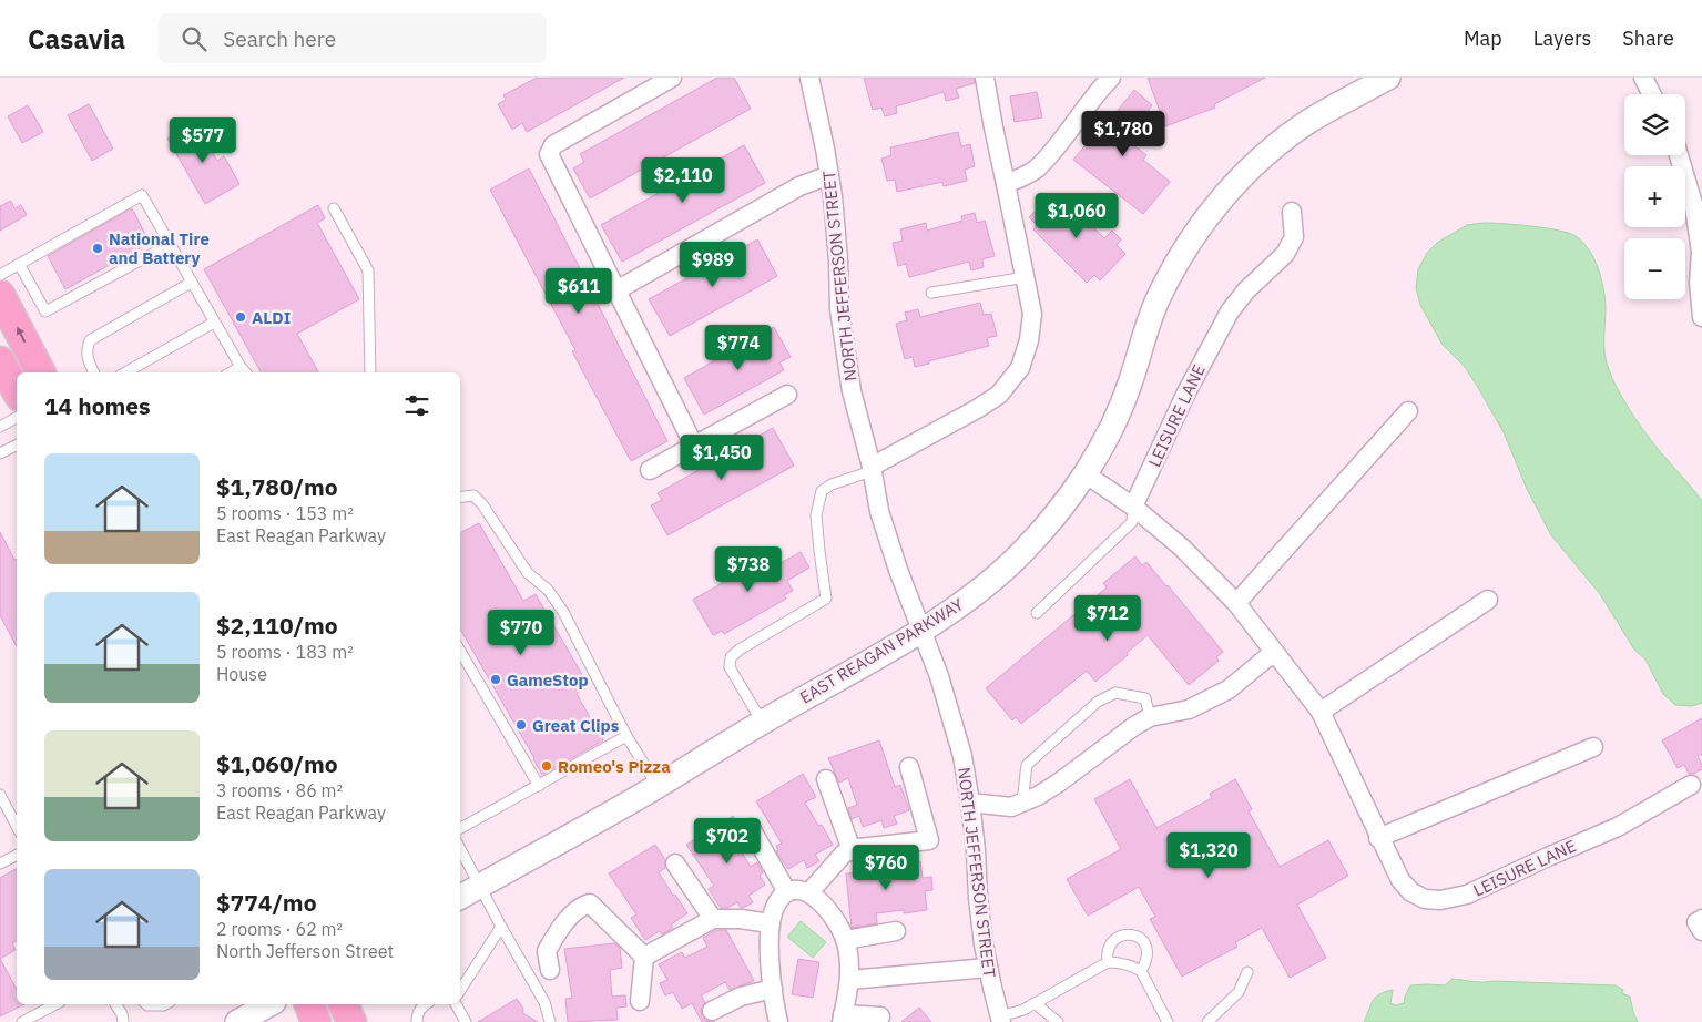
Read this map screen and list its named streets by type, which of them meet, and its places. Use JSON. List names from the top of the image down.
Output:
{
  "streets": {
    "street": ["NORTH JEFFERSON STREET", "LEISURE LANE", "EAST REAGAN PARKWAY"]
  },
  "crossings": [
    ["NORTH JEFFERSON STREET", "EAST REAGAN PARKWAY"]
  ],
  "places": [
    "National Tire and Battery",
    "ALDI",
    "GameStop",
    "Great Clips",
    "Romeo's Pizza"
  ],
  "page": {
    "header": "Casavia",
    "search": "Search here",
    "nav": ["Map", "Layers", "Share"],
    "map_buttons": ["+", "−"],
    "price": [
      "$1,780",
      "$577",
      "$2,110",
      "$1,060",
      "$989",
      "$611",
      "$774",
      "$1,450",
      "$738",
      "$712",
      "$770",
      "$702",
      "$1,320",
      "$760"
    ],
    "heading": "14 homes",
    "list": [
      {
        "name": "$1,780/mo",
        "note": "5 rooms · 153 m² · East Reagan Parkway"
      },
      {
        "name": "$2,110/mo",
        "note": "5 rooms · 183 m² · House"
      },
      {
        "name": "$1,060/mo",
        "note": "3 rooms · 86 m² · East Reagan Parkway"
      },
      {
        "name": "$774/mo",
        "note": "2 rooms · 62 m² · North Jefferson Street"
      }
    ]
  }
}
